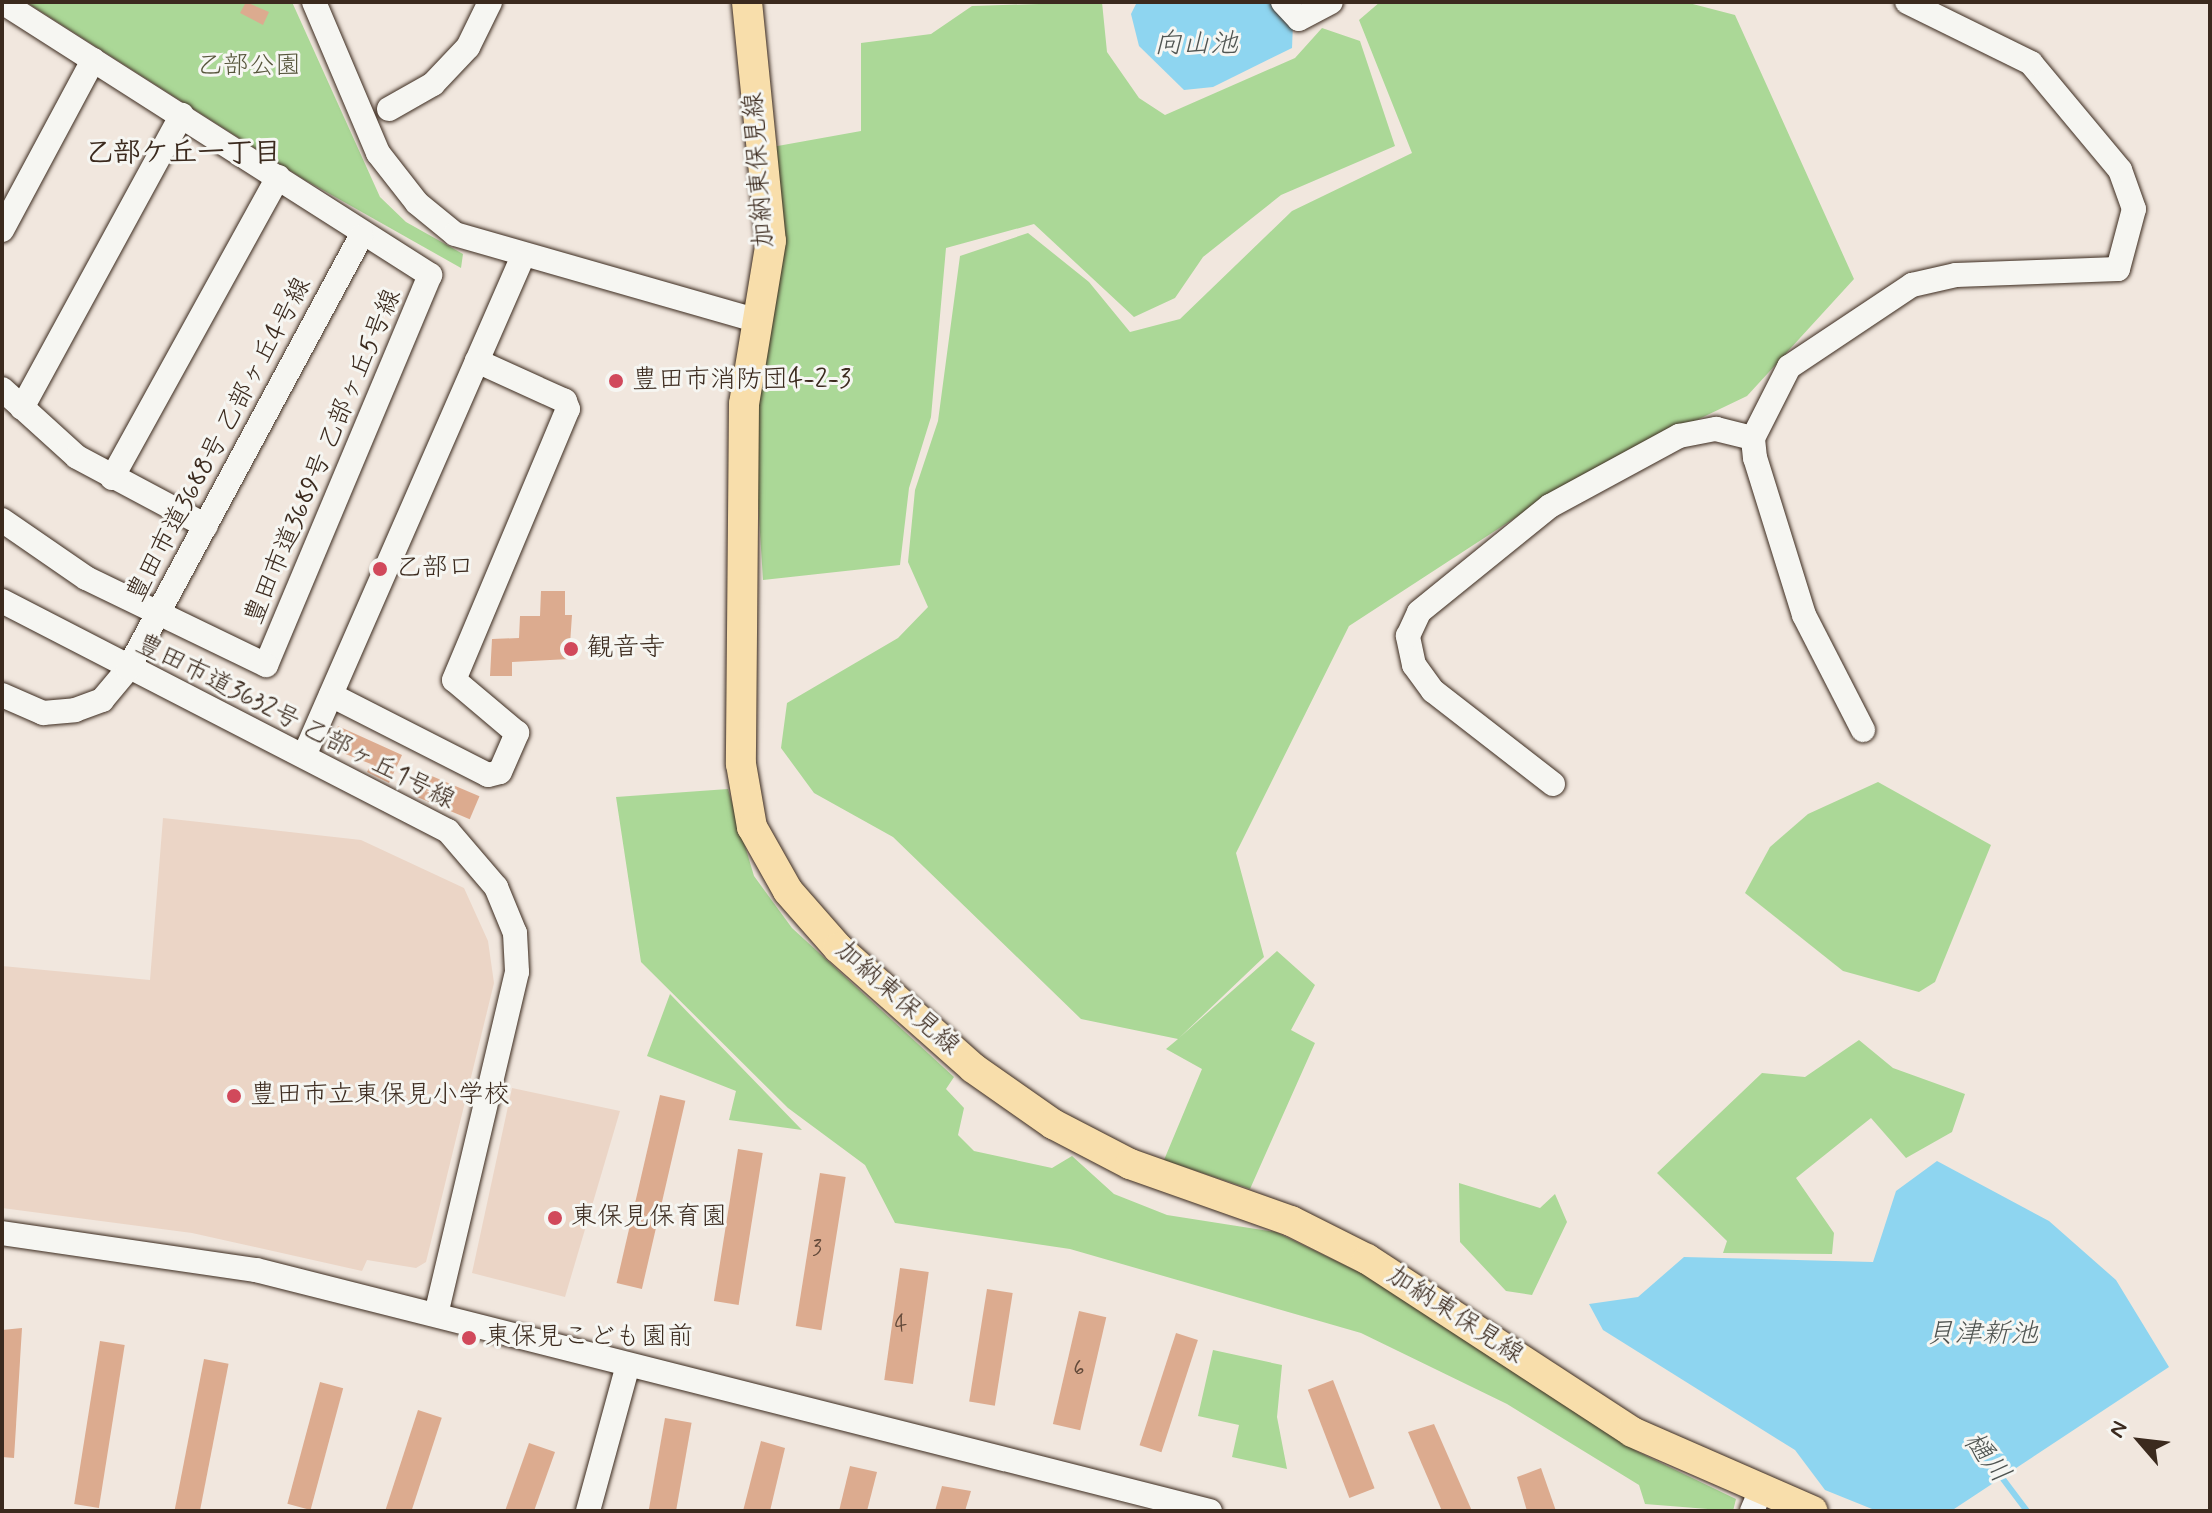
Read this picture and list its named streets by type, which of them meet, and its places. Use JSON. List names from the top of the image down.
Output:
{
  "streets": {
    "main road": ["加納東保見線"],
    "street": ["豊田市道3688号 乙部ヶ丘4号線", "豊田市道3689号 乙部ヶ丘5号線", "豊田市道3632号 乙部ヶ丘1号線"]
  },
  "crossings": [
    ["豊田市道3688号 乙部ヶ丘4号線", "豊田市道3689号 乙部ヶ丘5号線"],
    ["豊田市道3688号 乙部ヶ丘4号線", "豊田市道3632号 乙部ヶ丘1号線"]
  ],
  "districts": ["乙部ケ丘一丁目"],
  "water": ["向山池", "貝津新池", "樋川"],
  "parks": ["乙部公園"],
  "places": [
    "豊田市消防団4-2-3",
    "乙部口",
    "観音寺",
    "豊田市立東保見小学校",
    "東保見保育園",
    "東保見こども園前"
  ],
  "house_numbers": ["3", "4", "6"],
  "north": "top left"
}
